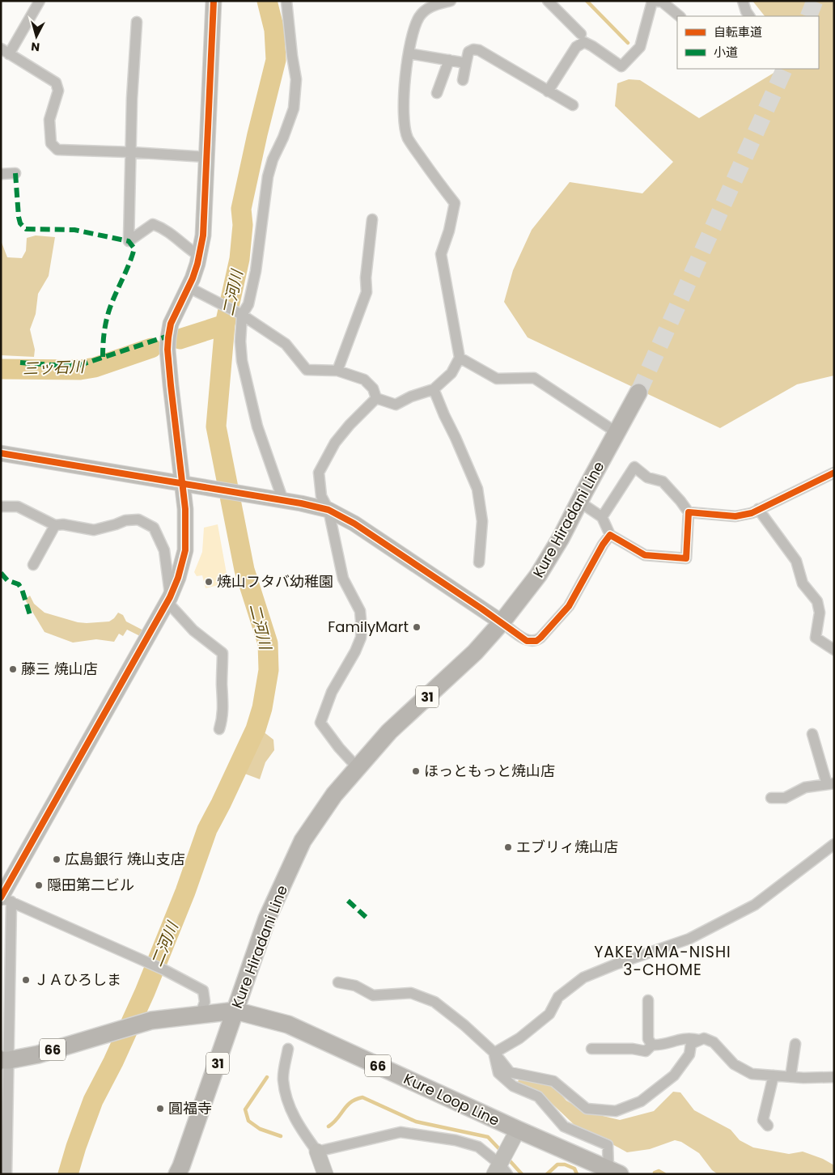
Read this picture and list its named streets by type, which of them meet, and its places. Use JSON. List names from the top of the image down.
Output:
{
  "streets": {
    "main road": [
      "Kure Hiradani Line",
      "31",
      "66",
      "Kure Loop Line"
    ]
  },
  "crossings": [
    ["Kure Hiradani Line", "Kure Loop Line"]
  ],
  "districts": ["YAKEYAMA-NISHI 3-CHOME"],
  "water": ["二河川", "三ッ石川"],
  "places": [
    "焼山フタバ幼稚園",
    "FamilyMart",
    "藤三 焼山店",
    "ほっともっと焼山店",
    "エブリィ焼山店",
    "広島銀行 焼山支店",
    "隠田第二ビル",
    "ＪＡひろしま",
    "圓福寺"
  ],
  "legend": ["自転車道", "小道"],
  "north": "bottom"
}
